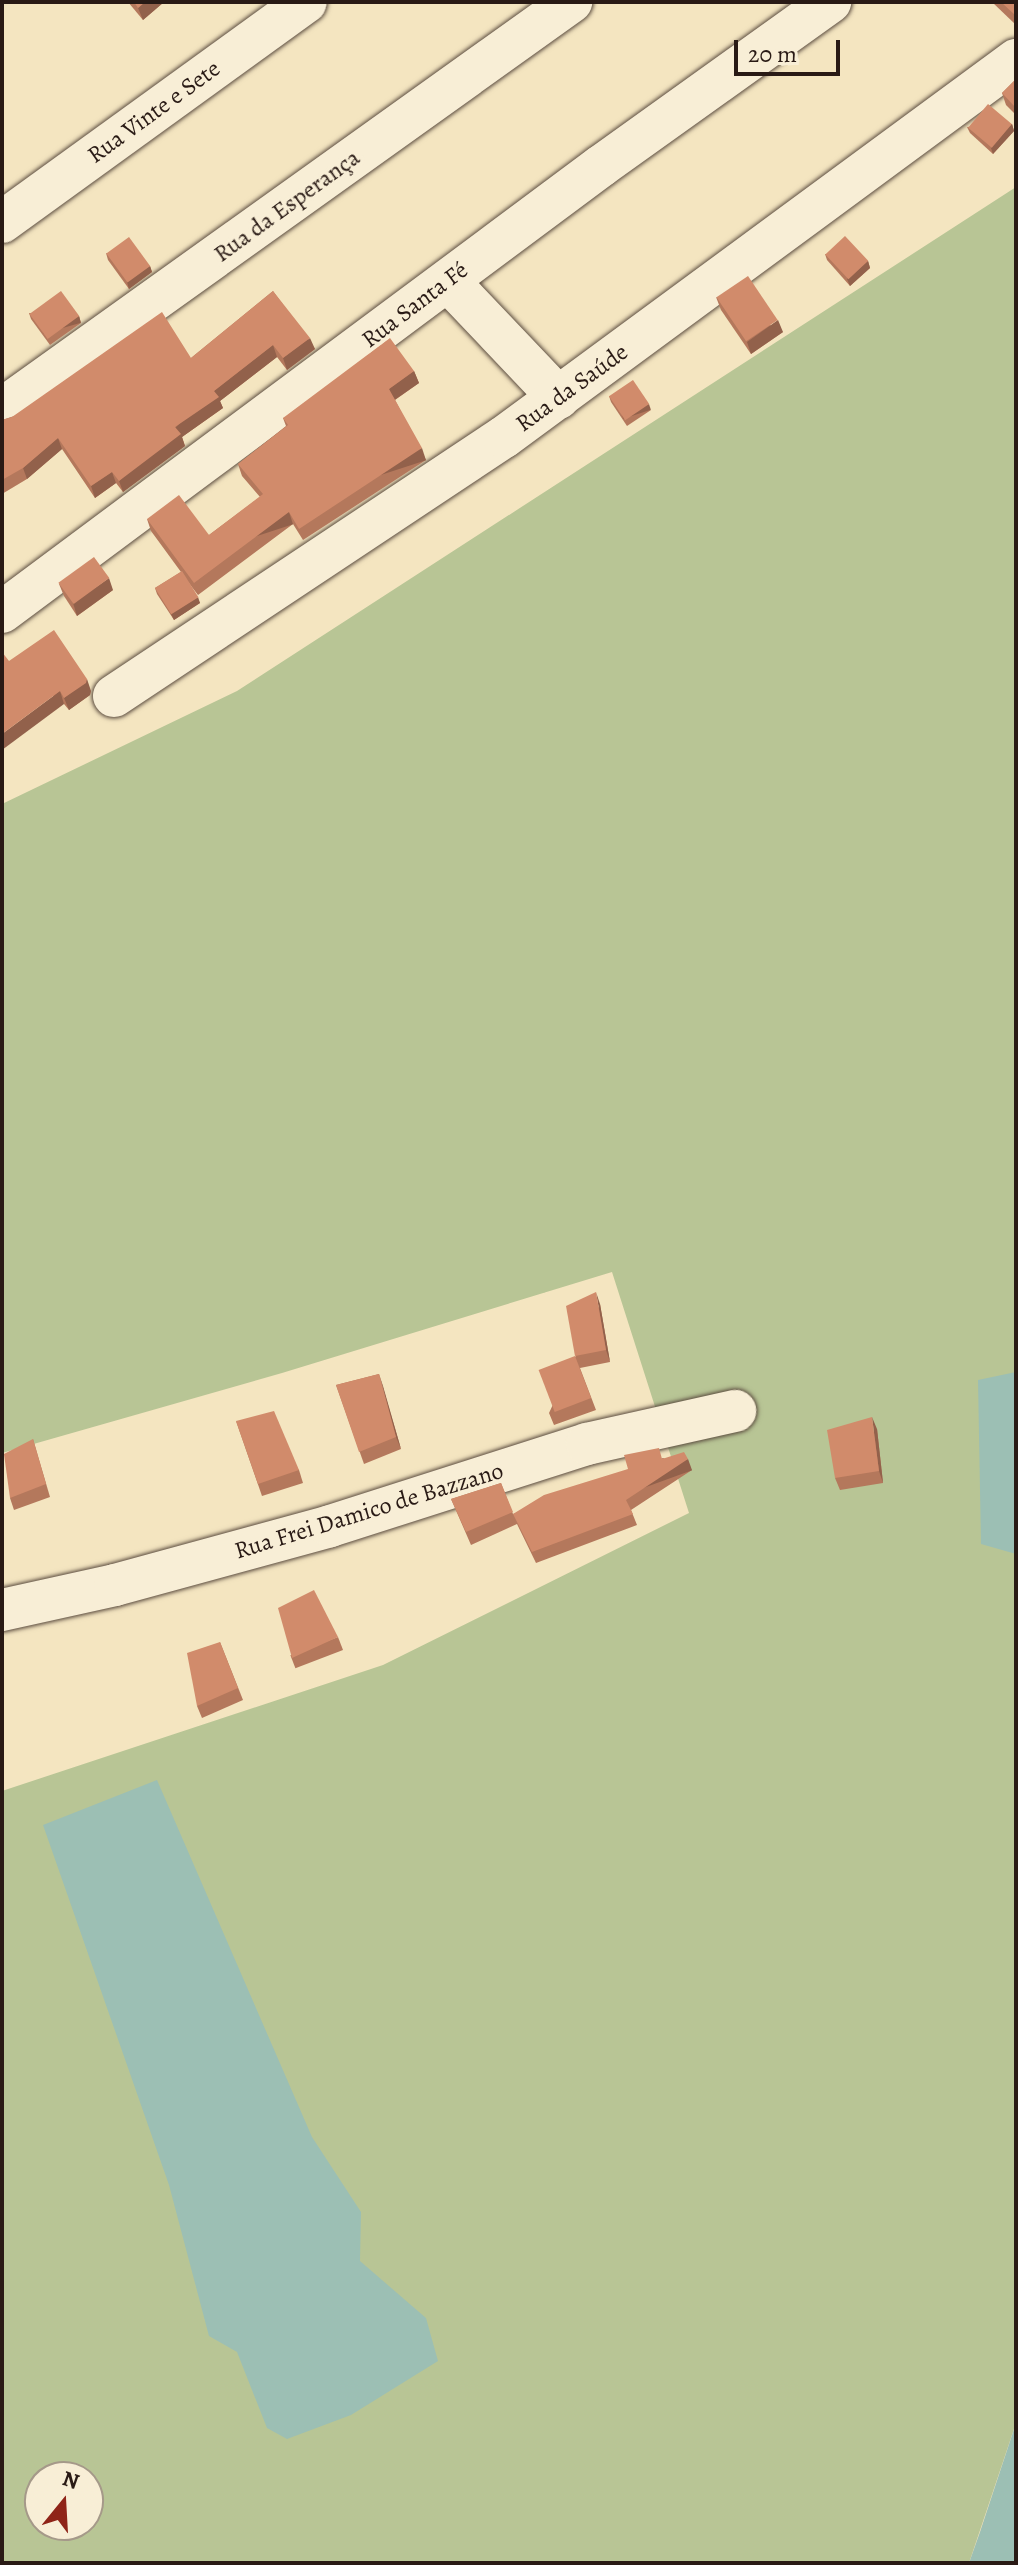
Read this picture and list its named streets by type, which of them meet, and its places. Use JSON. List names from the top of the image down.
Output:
{
  "streets": {
    "street": [
      "Rua Vinte e Sete",
      "Rua da Esperança",
      "Rua Santa Fé",
      "Rua da Saúde",
      "Rua Frei Damico de Bazzano"
    ]
  },
  "scale_bar": "20 m",
  "north": "top"
}
